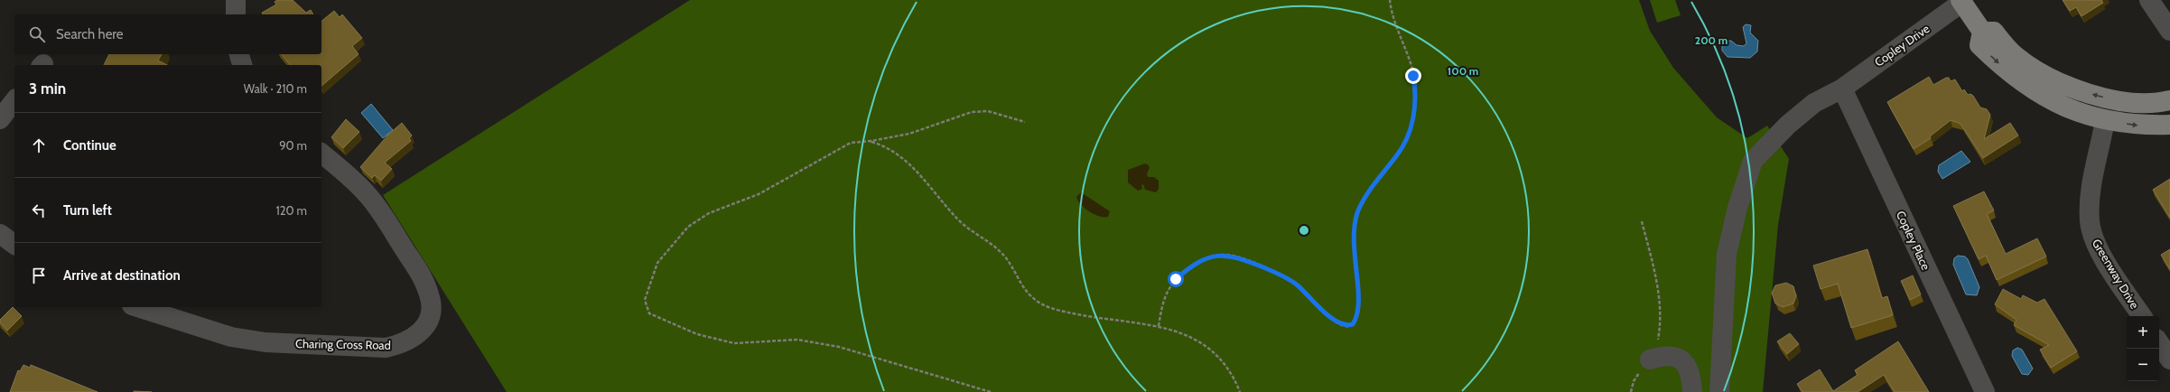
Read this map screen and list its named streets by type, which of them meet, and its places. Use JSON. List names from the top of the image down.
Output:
{
  "streets": {
    "street": [
      "Copley Drive",
      "Copley Place",
      "Greenway Drive",
      "Charing Cross Road"
    ]
  },
  "crossings": [
    ["Copley Drive", "Copley Place"]
  ],
  "page": {
    "search": "Search here",
    "heading": ["3 min", "Walk · 210 m"],
    "list": [
      ["Continue", "90 m"],
      ["Turn left", "120 m"],
      "Arrive at destination"
    ],
    "map_buttons": ["+", "−"]
  },
  "rings": ["200 m", "100 m"]
}
